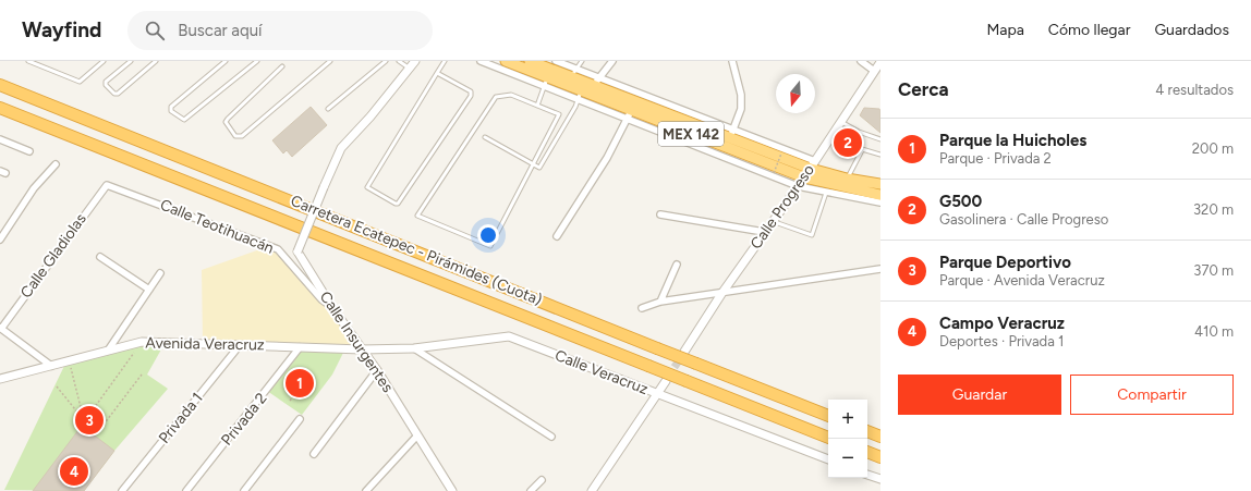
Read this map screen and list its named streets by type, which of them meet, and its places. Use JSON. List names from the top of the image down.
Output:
{
  "streets": {
    "highway": ["MEX 142", "Carretera Ecatepec - Pirámides (Cuota)"],
    "street": [
      "Calle Progreso",
      "Calle Teotihuacán",
      "Calle Gladiolas",
      "Calle Insurgentes",
      "Avenida Veracruz",
      "Calle Veracruz",
      "Privada 1",
      "Privada 2"
    ]
  },
  "crossings": [
    ["MEX 142", "Calle Progreso"],
    ["Calle Teotihuacán", "Calle Gladiolas"],
    ["Calle Teotihuacán", "Calle Insurgentes"],
    ["Calle Insurgentes", "Avenida Veracruz"],
    ["Calle Insurgentes", "Calle Veracruz"],
    ["Avenida Veracruz", "Calle Veracruz"],
    ["Avenida Veracruz", "Privada 1"],
    ["Avenida Veracruz", "Privada 2"]
  ],
  "north": "bottom",
  "page": {
    "header": "Wayfind",
    "search": "Buscar aquí",
    "nav": ["Mapa", "Cómo llegar", "Guardados"],
    "heading": ["Cerca", "4 resultados"],
    "list": [
      {
        "mark": "1",
        "name": "Parque la Huicholes",
        "note": "Parque · Privada 2",
        "value": "200 m"
      },
      {
        "mark": "2",
        "name": "G500",
        "note": "Gasolinera · Calle Progreso",
        "value": "320 m"
      },
      {
        "mark": "3",
        "name": "Parque Deportivo",
        "note": "Parque · Avenida Veracruz",
        "value": "370 m"
      },
      {
        "mark": "4",
        "name": "Campo Veracruz",
        "note": "Deportes · Privada 1",
        "value": "410 m"
      }
    ],
    "pins": [
      "2",
      "1",
      "3",
      "4"
    ],
    "buttons": ["Guardar", "Compartir"],
    "map_buttons": ["+", "−"]
  }
}
